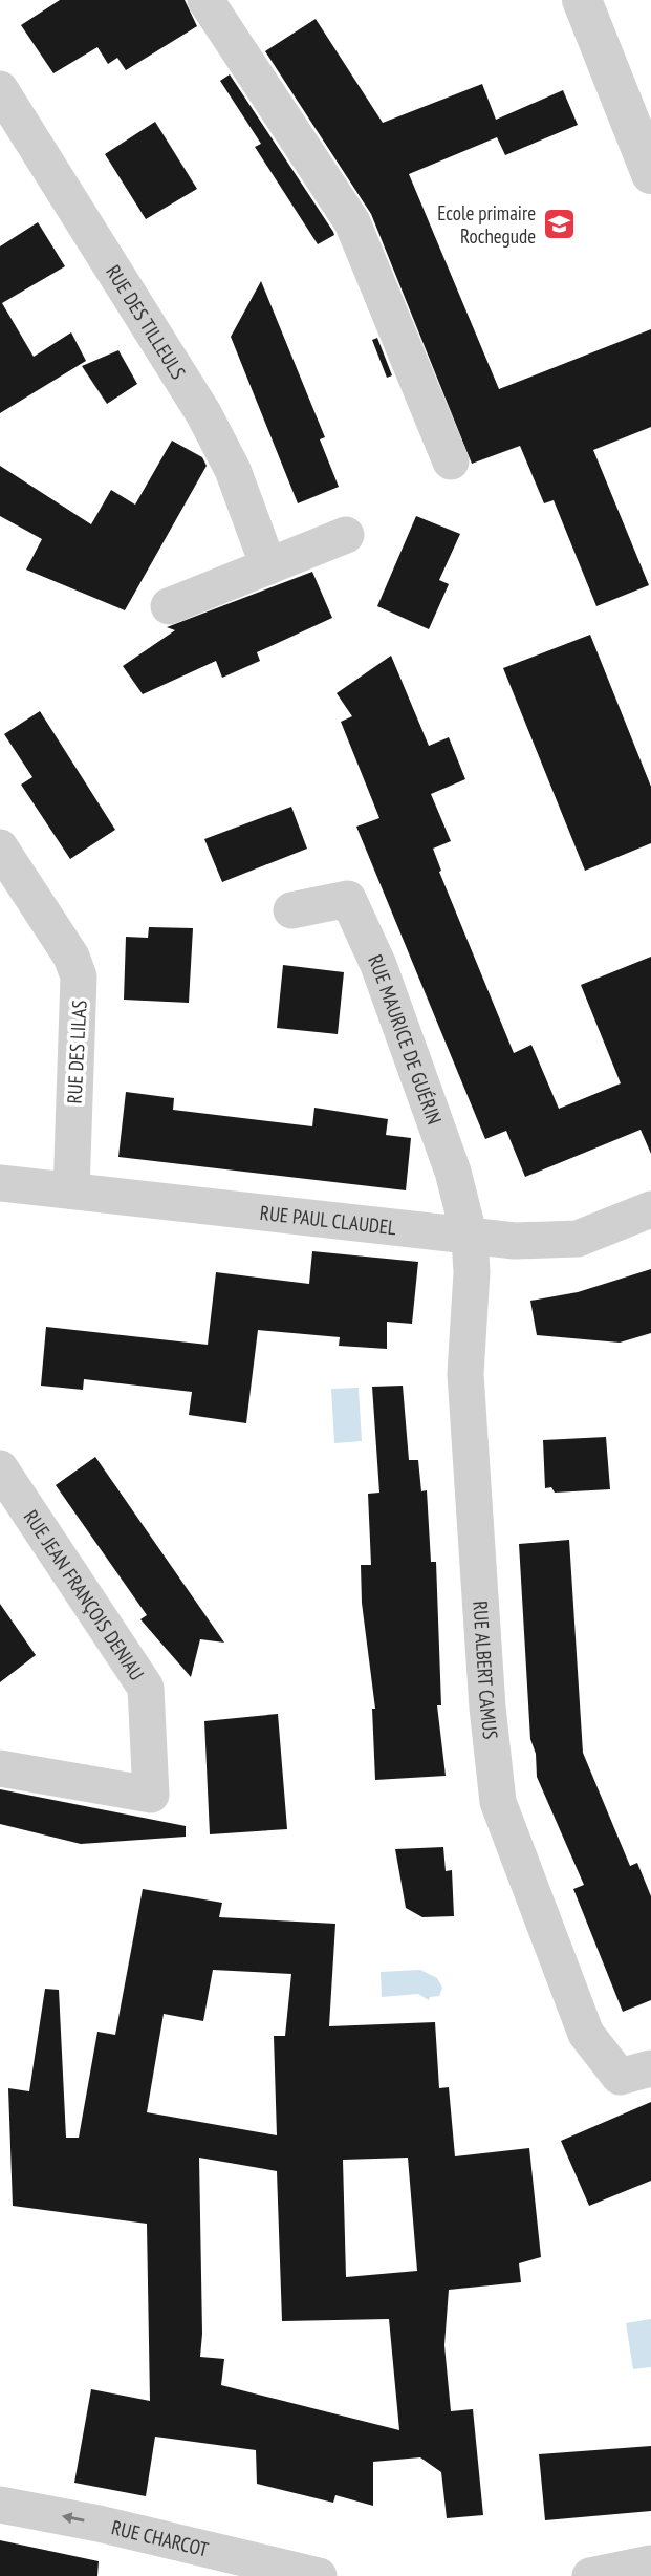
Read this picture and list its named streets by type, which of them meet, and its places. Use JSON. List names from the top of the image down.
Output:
{
  "streets": {
    "street": [
      "RUE DES TILLEULS",
      "RUE MAURICE DE GUÉRIN",
      "RUE DES LILAS",
      "RUE PAUL CLAUDEL",
      "RUE JEAN FRANÇOIS DENIAU",
      "RUE ALBERT CAMUS",
      "RUE CHARCOT"
    ]
  },
  "crossings": [
    ["RUE MAURICE DE GUÉRIN", "RUE PAUL CLAUDEL"],
    ["RUE MAURICE DE GUÉRIN", "RUE ALBERT CAMUS"],
    ["RUE DES LILAS", "RUE PAUL CLAUDEL"],
    ["RUE PAUL CLAUDEL", "RUE ALBERT CAMUS"]
  ],
  "one_way": ["RUE CHARCOT"],
  "places": {
    "school or university": ["Ecole primaire Rochegude"]
  }
}
